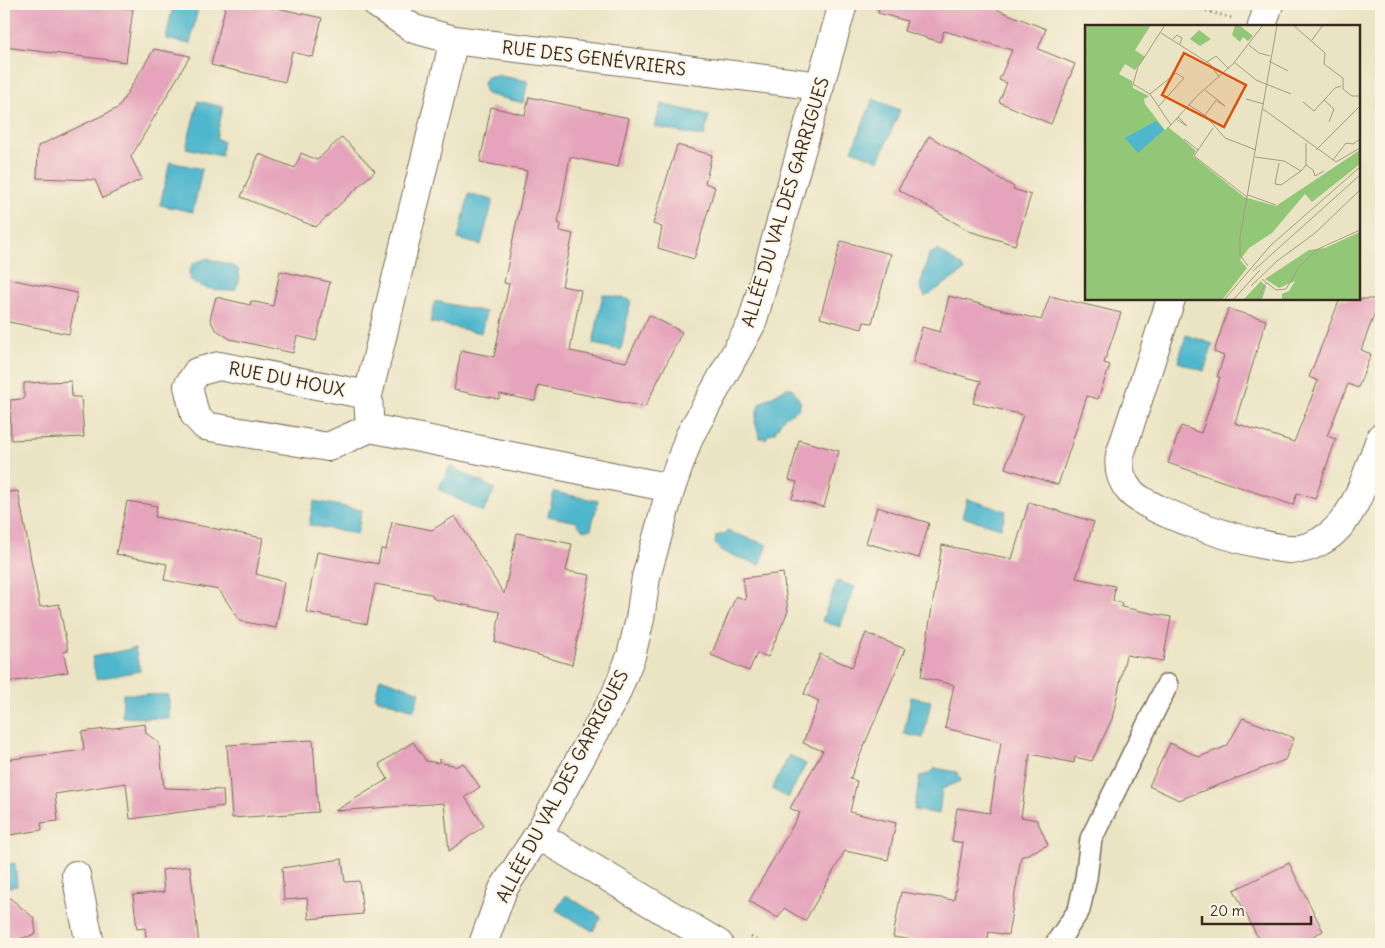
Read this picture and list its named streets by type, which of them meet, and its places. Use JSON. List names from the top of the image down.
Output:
{
  "streets": {
    "street": ["RUE DES GENÉVRIERS", "ALLÉE DU VAL DES GARRIGUES", "RUE DU HOUX"]
  },
  "crossings": [
    ["RUE DES GENÉVRIERS", "ALLÉE DU VAL DES GARRIGUES"],
    ["RUE DES GENÉVRIERS", "RUE DU HOUX"]
  ],
  "scale_bar": "20 m"
}
